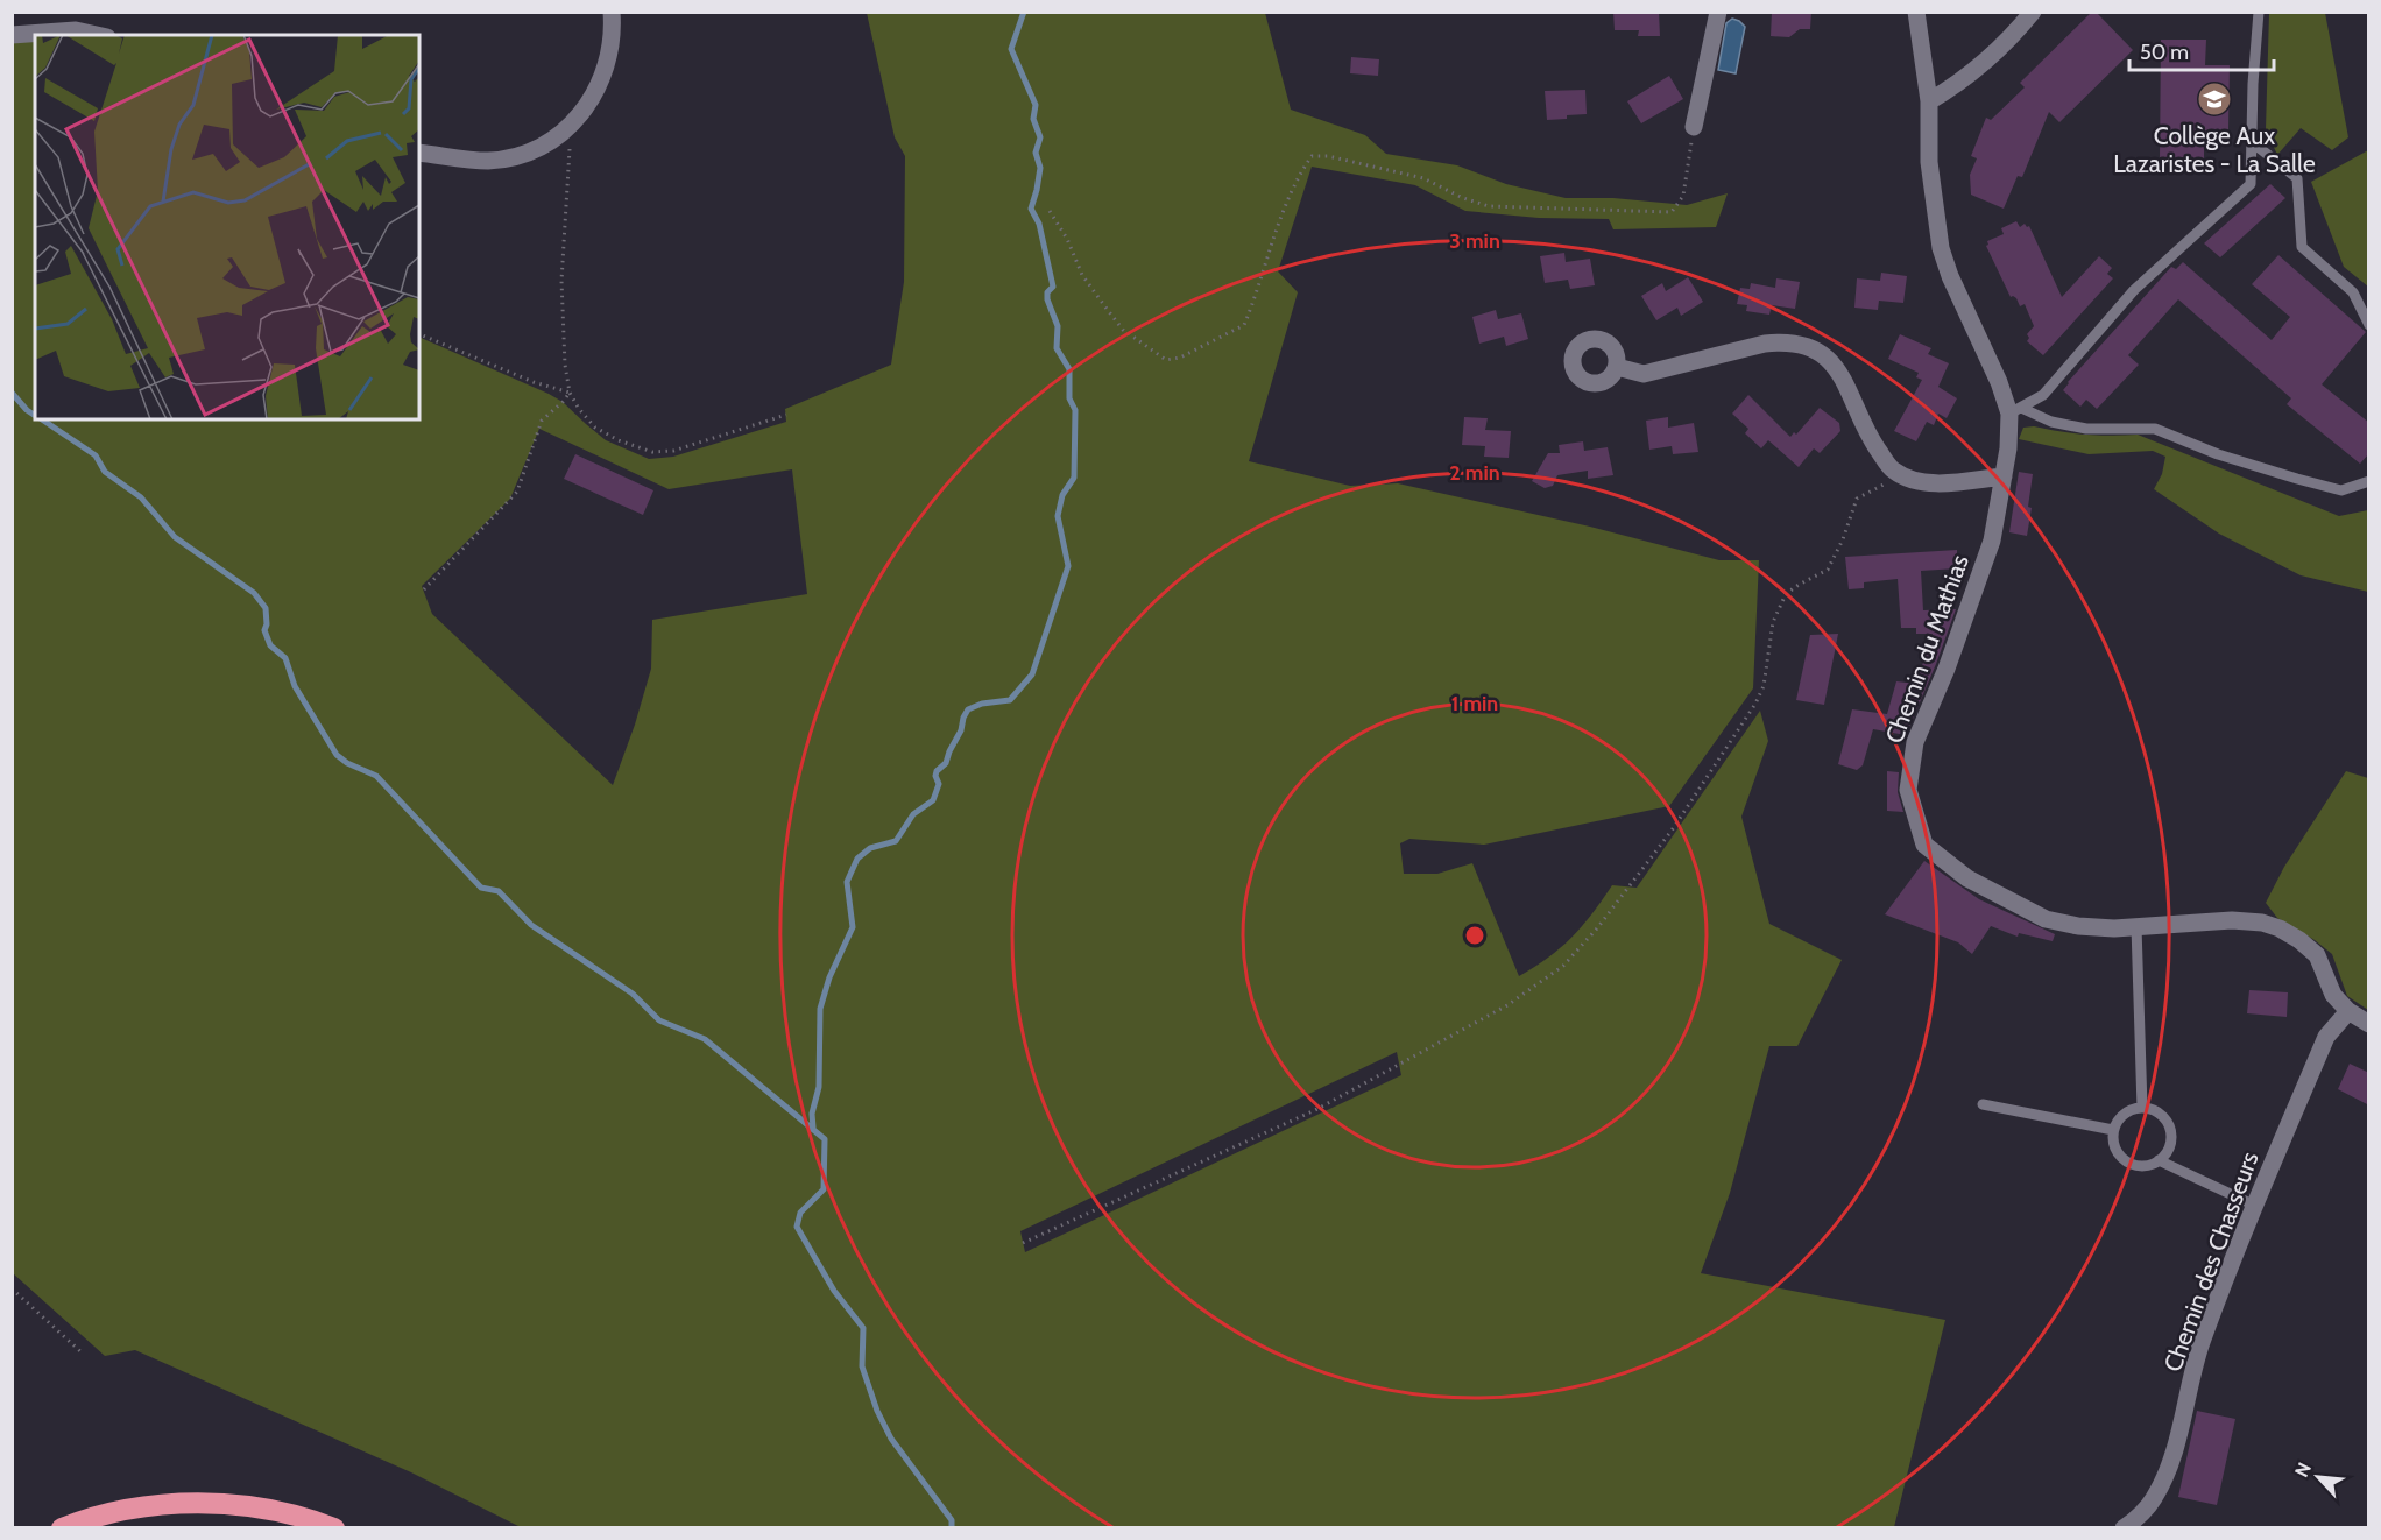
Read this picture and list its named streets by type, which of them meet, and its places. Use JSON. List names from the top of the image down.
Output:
{
  "streets": {
    "street": ["Chemin du Mathias", "Chemin des Chasseurs"]
  },
  "crossings": [
    ["Chemin du Mathias", "Chemin des Chasseurs"]
  ],
  "places": {
    "school or university": ["Collège Aux Lazaristes - La Salle"]
  },
  "scale_bar": "50 m",
  "north": "top left",
  "rings": ["3 min", "2 min", "1 min"]
}
